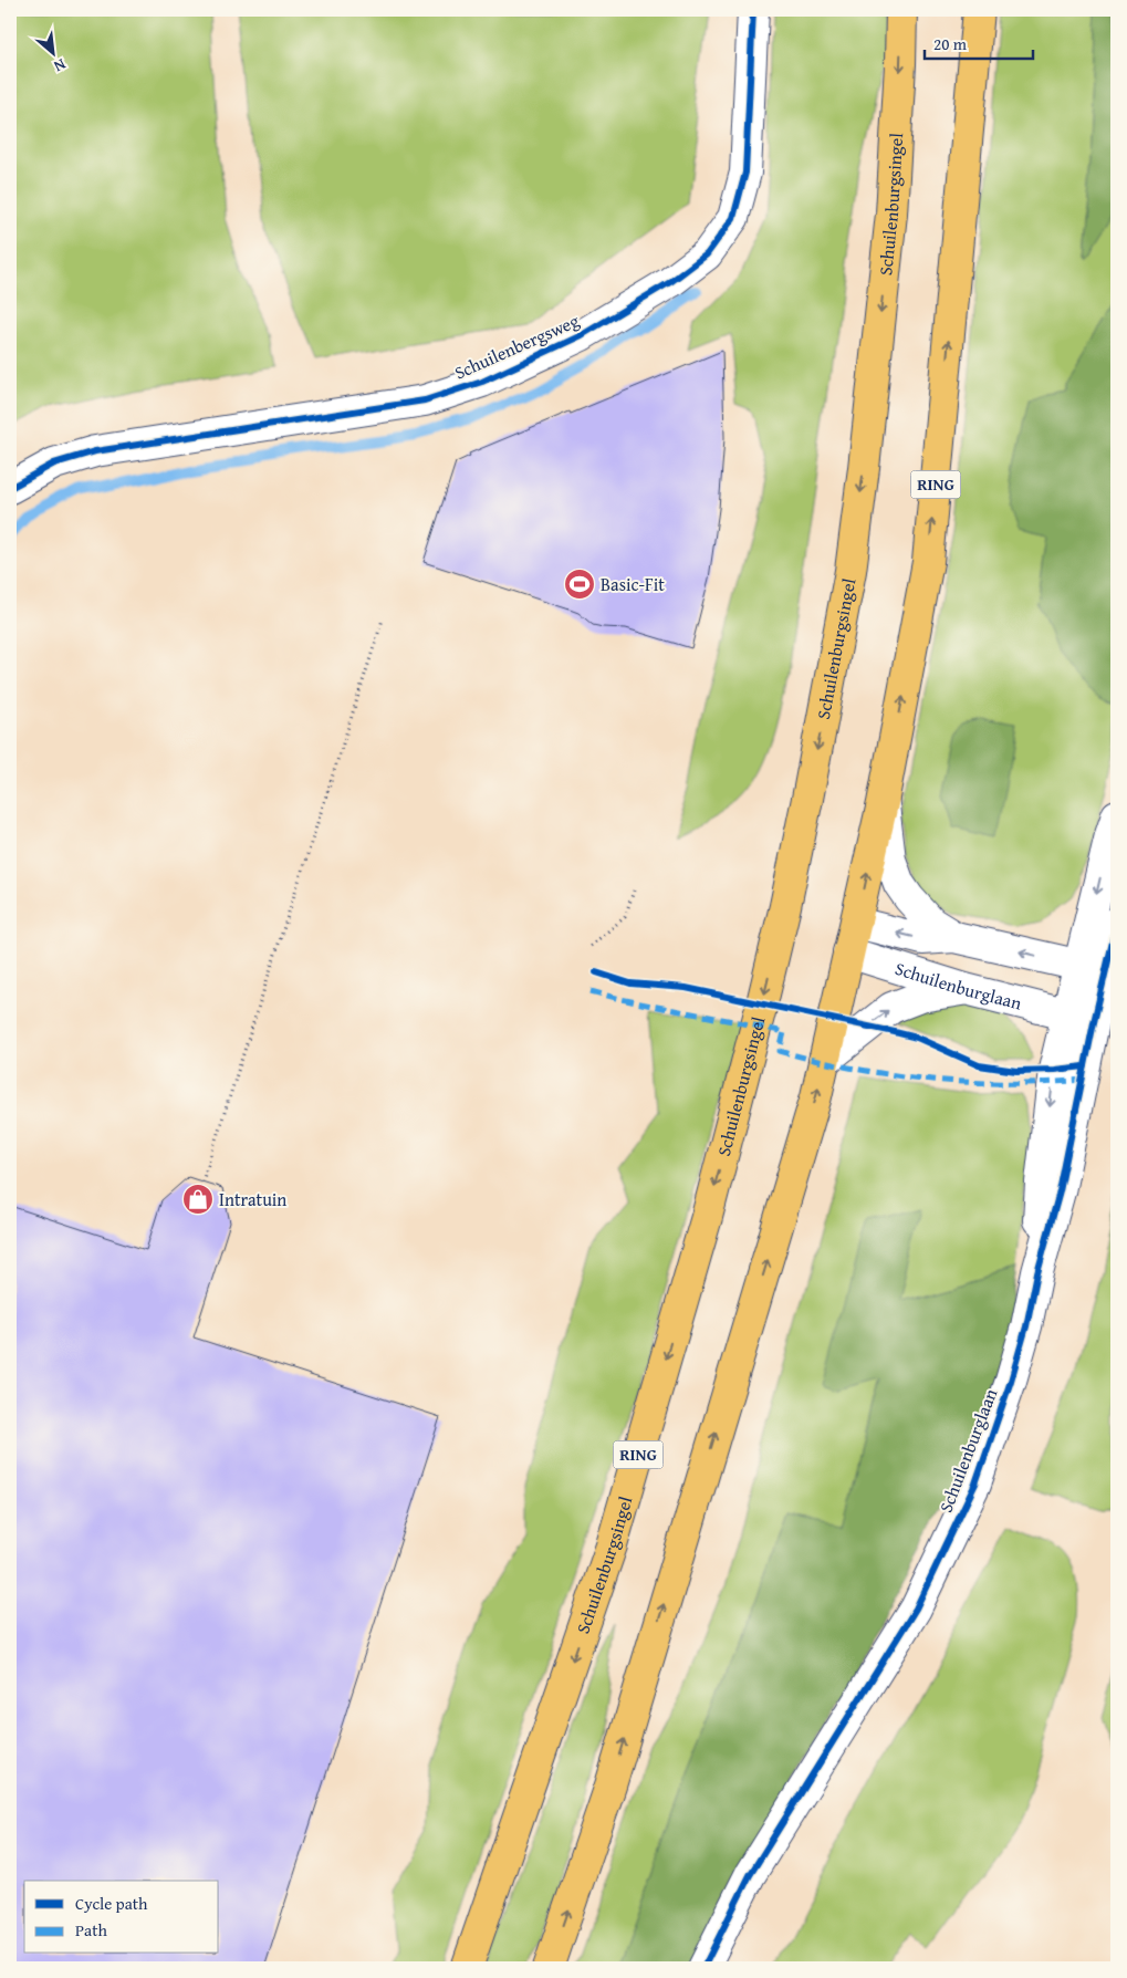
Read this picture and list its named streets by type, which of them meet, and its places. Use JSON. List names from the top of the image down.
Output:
{
  "streets": {
    "main road": ["Schuilenburgsingel", "RING"],
    "street": ["Schuilenbergsweg", "Schuilenburglaan"]
  },
  "crossings": [
    ["RING", "Schuilenburglaan"]
  ],
  "places": {
    "sports": ["Basic-Fit"],
    "shop": ["Intratuin"]
  },
  "legend": ["Cycle path", "Path"],
  "scale_bar": "20 m",
  "north": "bottom right"
}
